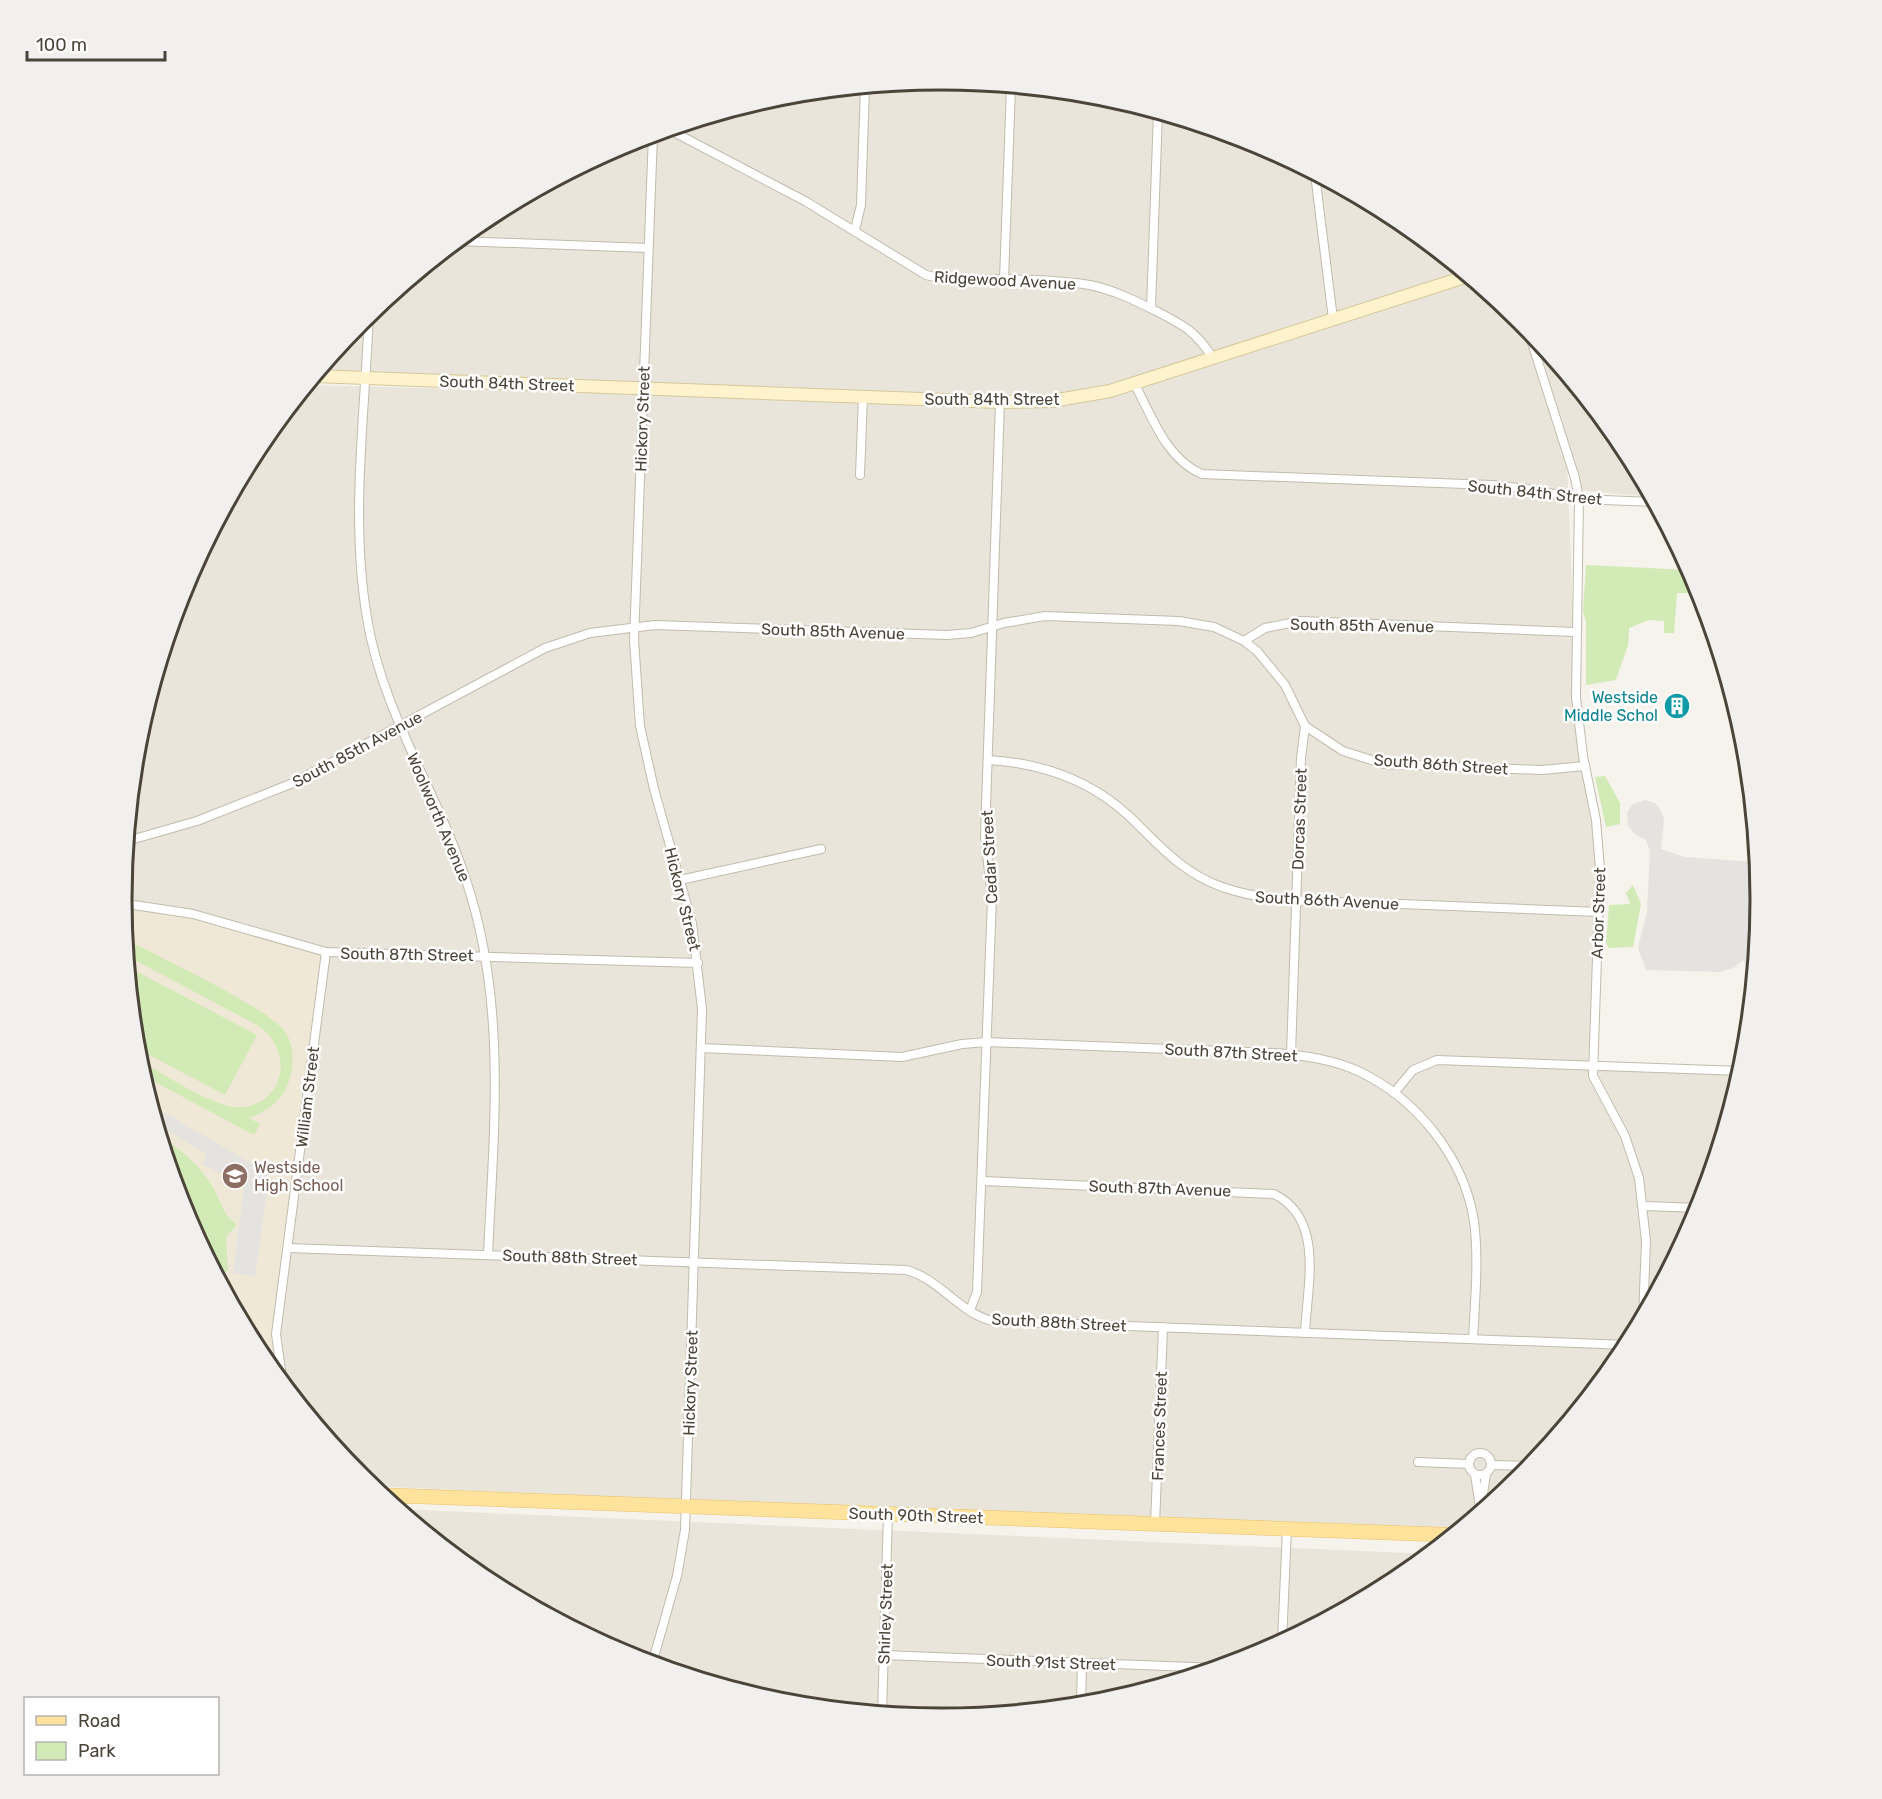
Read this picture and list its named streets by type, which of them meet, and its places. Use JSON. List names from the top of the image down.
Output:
{
  "streets": {
    "main road": ["South 84th Street", "South 90th Street"],
    "street": [
      "Ridgewood Avenue",
      "Hickory Street",
      "South 85th Avenue",
      "South 86th Street",
      "Woolworth Avenue",
      "Dorcas Street",
      "Cedar Street",
      "South 86th Avenue",
      "Arbor Street",
      "South 87th Street",
      "William Street",
      "South 87th Avenue",
      "South 88th Street",
      "Frances Street",
      "Shirley Street",
      "South 91st Street"
    ]
  },
  "crossings": [
    ["South 84th Street", "Hickory Street"],
    ["South 84th Street", "Woolworth Avenue"],
    ["South 84th Street", "Cedar Street"],
    ["South 84th Street", "Arbor Street"],
    ["Hickory Street", "South 85th Avenue"],
    ["Hickory Street", "South 87th Street"],
    ["Hickory Street", "South 88th Street"],
    ["Hickory Street", "South 90th Street"],
    ["South 85th Avenue", "Woolworth Avenue"],
    ["South 85th Avenue", "Cedar Street"],
    ["South 85th Avenue", "Arbor Street"],
    ["South 86th Street", "Dorcas Street"],
    ["South 86th Street", "Arbor Street"],
    ["Woolworth Avenue", "South 87th Street"],
    ["Woolworth Avenue", "South 88th Street"],
    ["Dorcas Street", "South 86th Avenue"],
    ["Dorcas Street", "South 87th Street"],
    ["Cedar Street", "South 86th Avenue"],
    ["Cedar Street", "South 87th Street"],
    ["Cedar Street", "South 87th Avenue"],
    ["Cedar Street", "South 88th Street"],
    ["South 86th Avenue", "Arbor Street"],
    ["South 87th Street", "William Street"],
    ["South 87th Street", "South 88th Street"],
    ["William Street", "South 88th Street"],
    ["South 87th Avenue", "South 88th Street"],
    ["South 88th Street", "Frances Street"],
    ["Frances Street", "South 90th Street"],
    ["South 90th Street", "Shirley Street"],
    ["Shirley Street", "South 91st Street"]
  ],
  "places": {
    "building": ["Westside Middle Schol"],
    "school or university": ["Westside High School"]
  },
  "legend": ["Road", "Park"],
  "scale_bar": "100 m"
}
